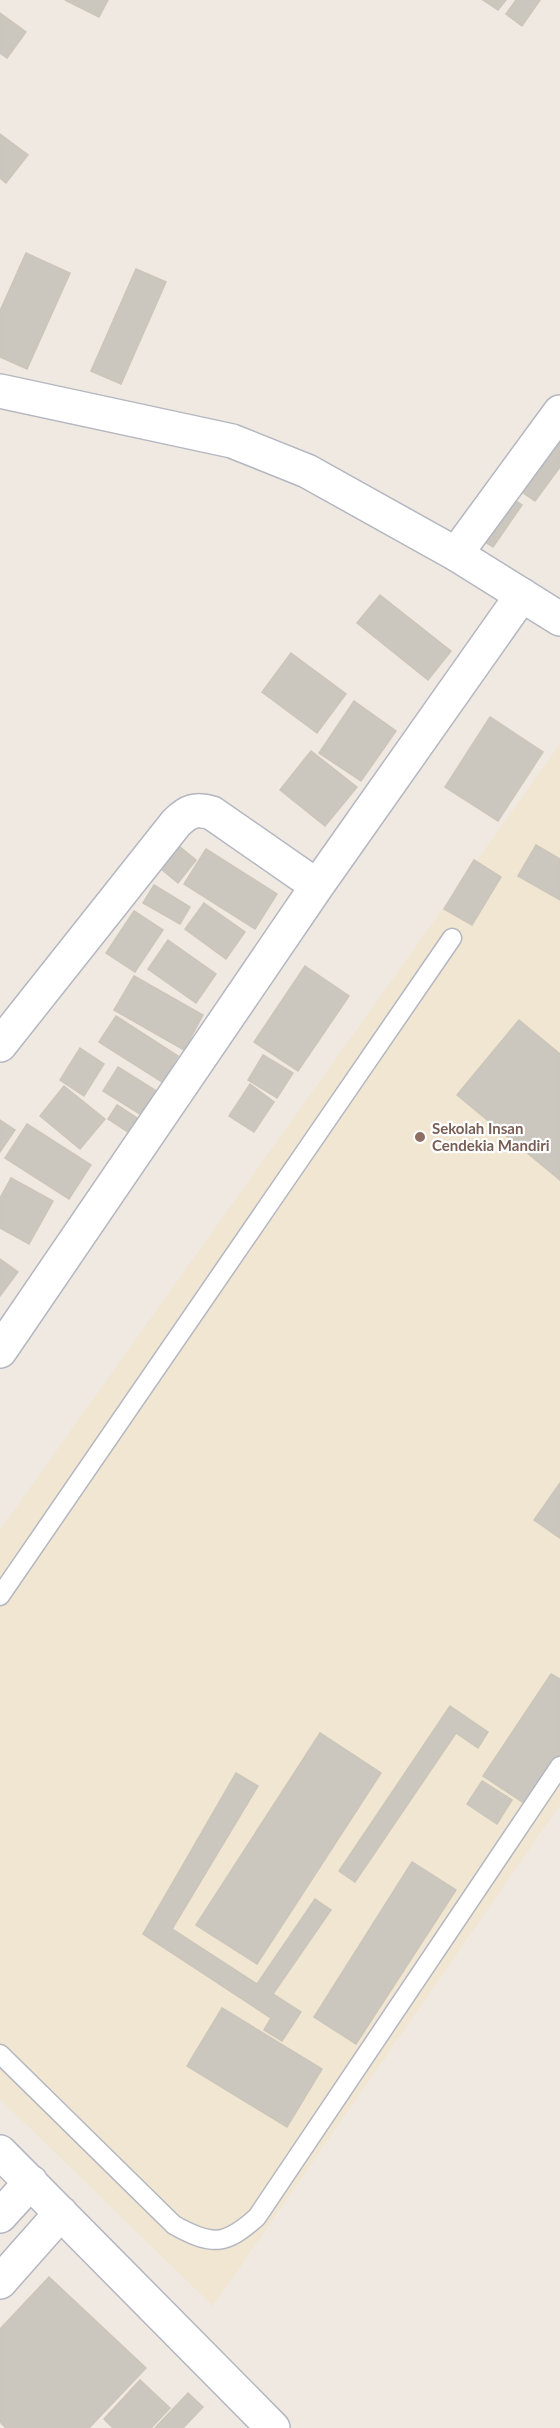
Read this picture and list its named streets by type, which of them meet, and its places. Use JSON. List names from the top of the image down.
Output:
{
  "places": ["Sekolah Insan Cendekia Mandiri"]
}
